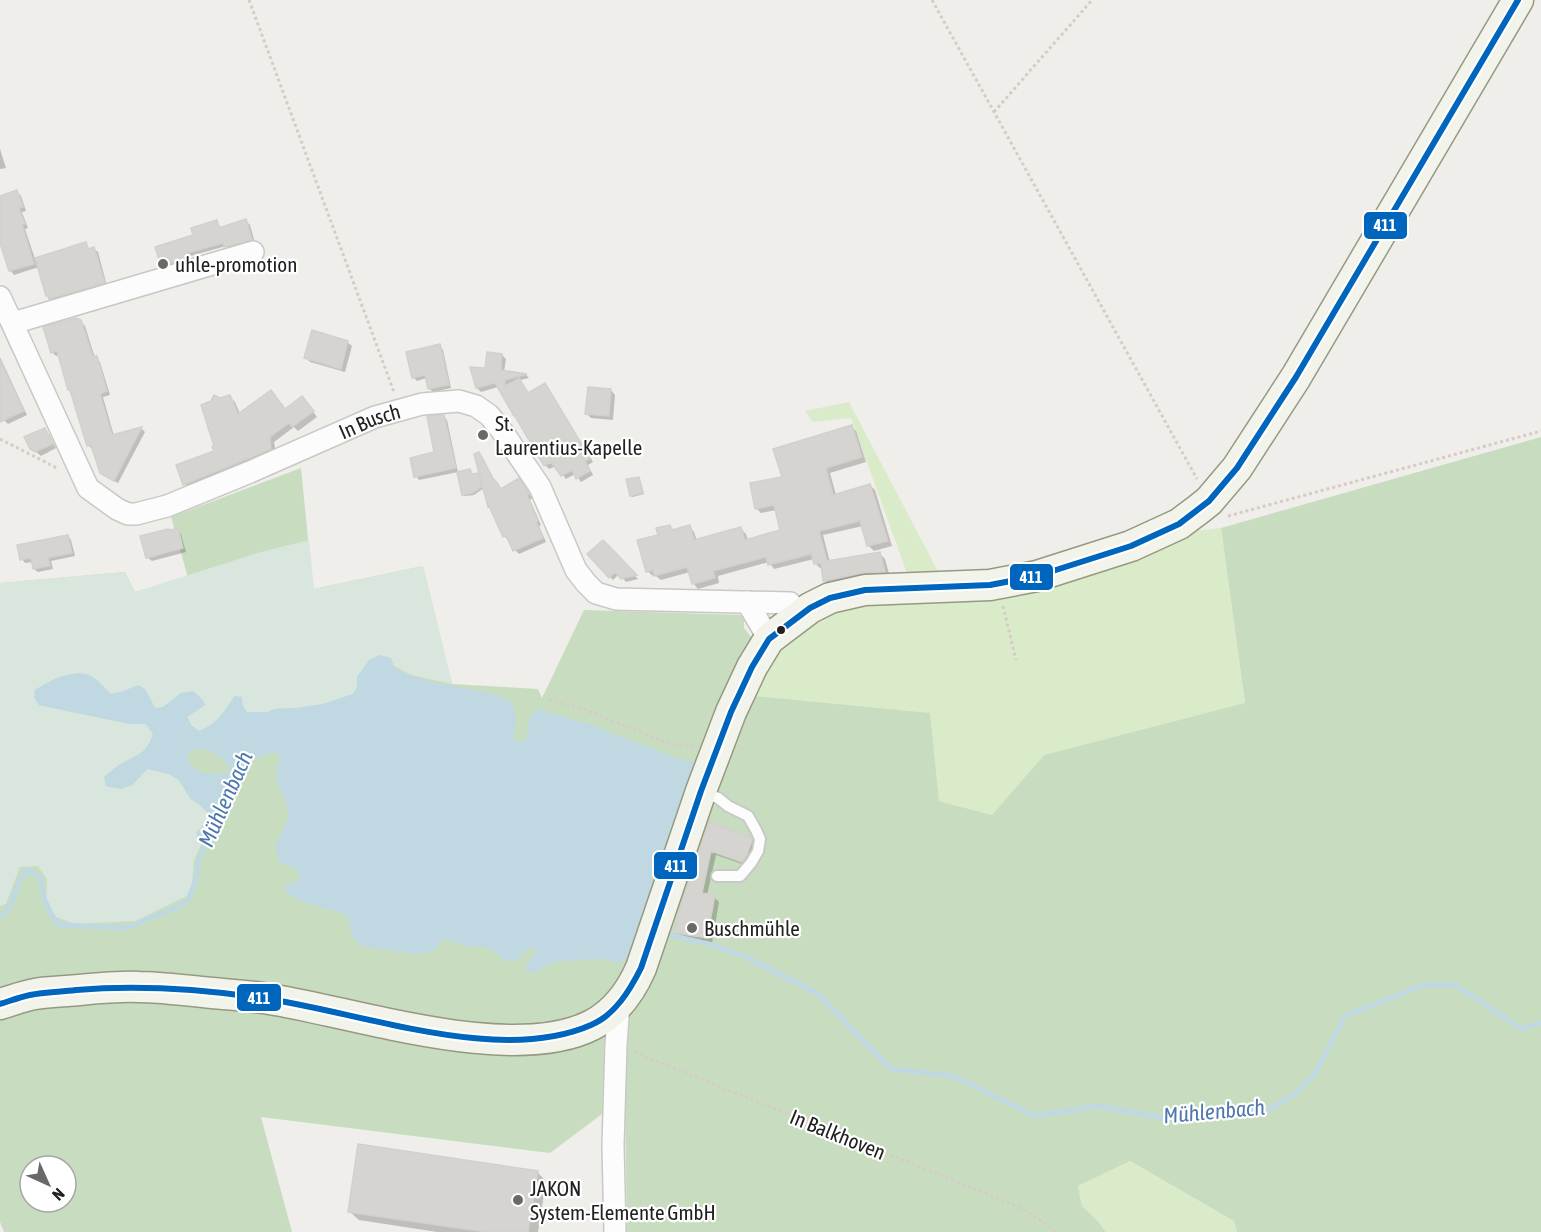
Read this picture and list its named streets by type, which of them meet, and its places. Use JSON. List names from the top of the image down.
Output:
{
  "streets": {
    "street": ["In Busch"],
    "path": ["In Balkhoven"]
  },
  "water": ["Mühlenbach"],
  "places": [
    "uhle-promotion",
    "St. Laurentius-Kapelle",
    "Buschmühle",
    "JAKON System-Elemente GmbH"
  ],
  "lines": ["transit line 411"],
  "north": "bottom right"
}
